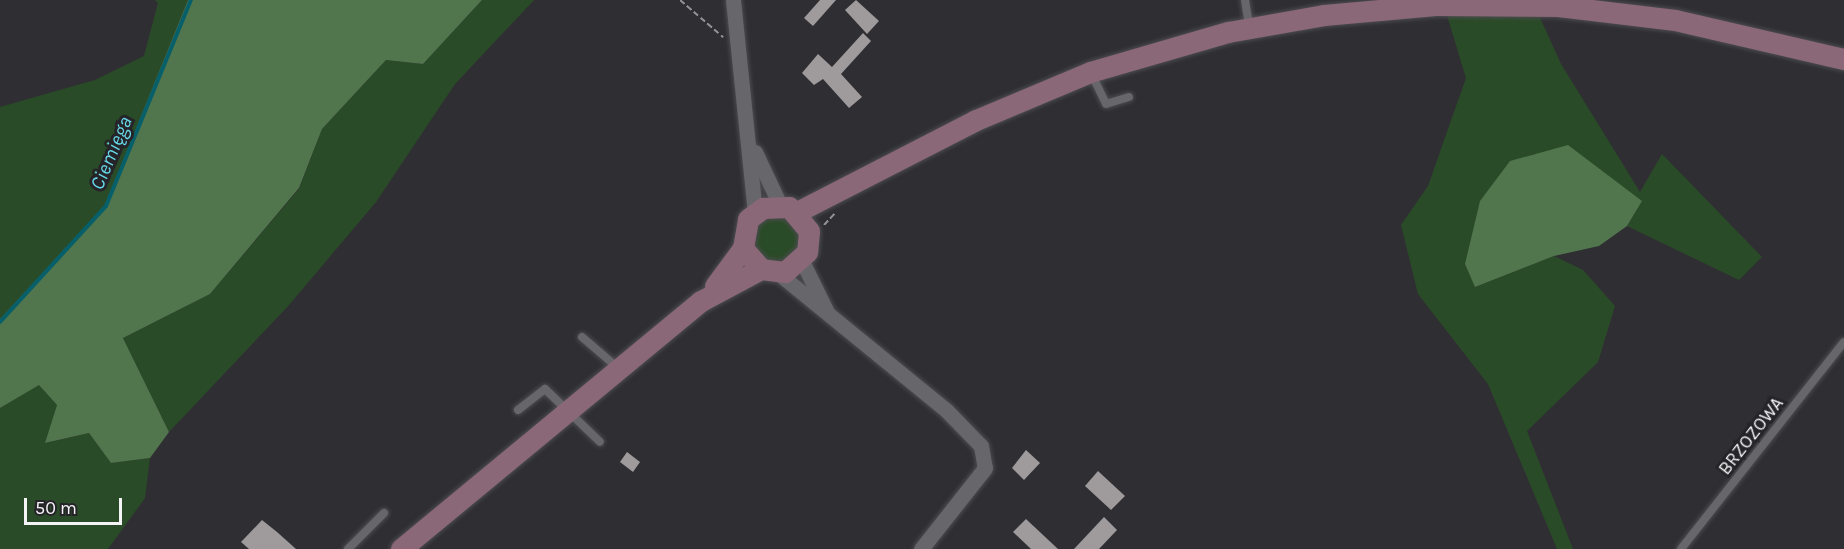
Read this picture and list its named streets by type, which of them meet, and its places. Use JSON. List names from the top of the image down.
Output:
{
  "streets": {
    "lane": ["BRZOZOWA"]
  },
  "water": ["Ciemięga"],
  "scale_bar": "50 m"
}
